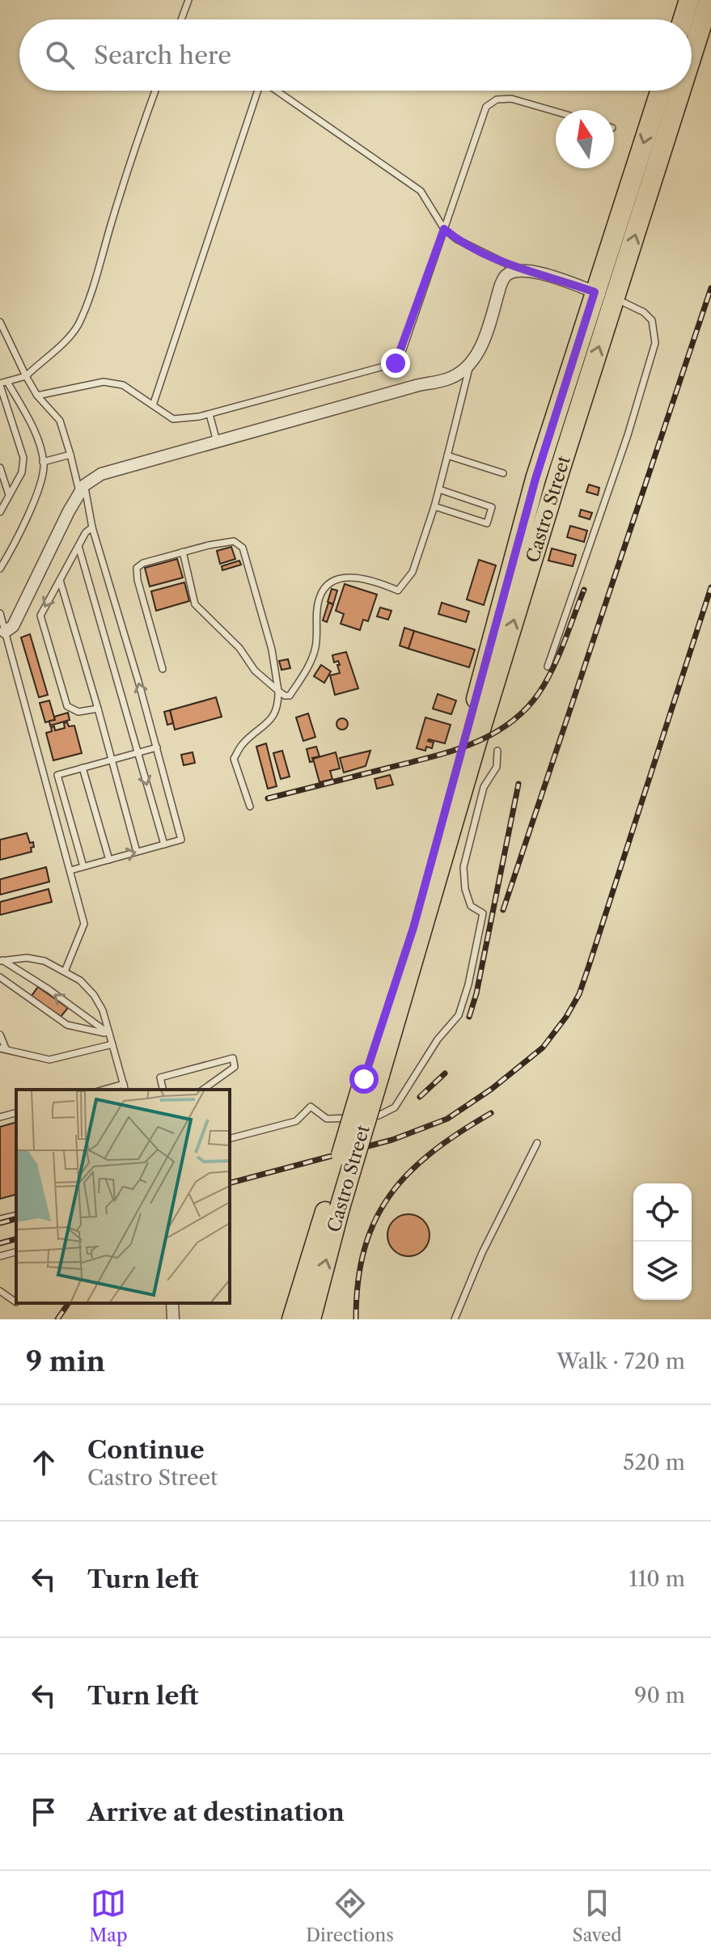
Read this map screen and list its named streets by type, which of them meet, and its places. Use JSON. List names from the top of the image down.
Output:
{
  "streets": {
    "main road": ["Castro Street"]
  },
  "north": "top",
  "page": {
    "search": "Search here",
    "heading": ["9 min", "Walk · 720 m"],
    "list": [
      ["Continue", "Castro Street", "520 m"],
      ["Turn left", "110 m"],
      ["Turn left", "90 m"],
      "Arrive at destination"
    ],
    "nav": ["Map", "Directions", "Saved"]
  }
}
